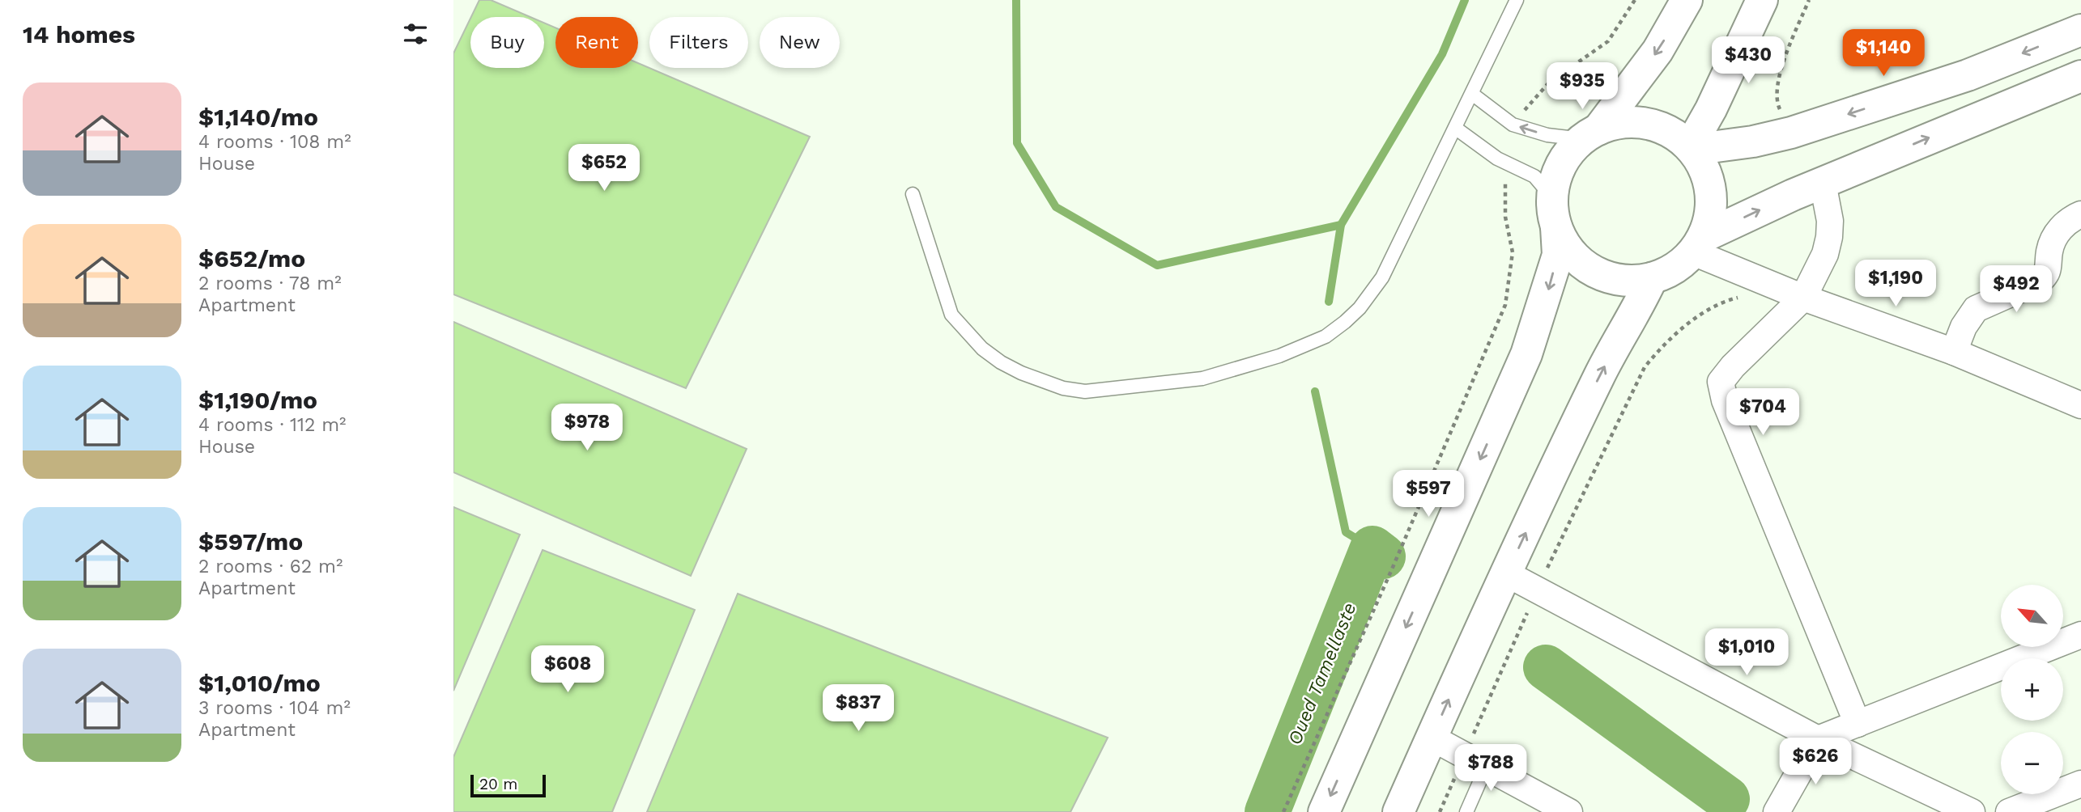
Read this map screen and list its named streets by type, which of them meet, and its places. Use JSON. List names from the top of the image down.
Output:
{
  "water": ["Oued Tamellaste"],
  "scale_bar": "20 m",
  "north": "top left",
  "page": {
    "heading": "14 homes",
    "chip": [
      "Buy",
      "Rent",
      "Filters",
      "New"
    ],
    "price": [
      "$1,140",
      "$430",
      "$935",
      "$652",
      "$1,190",
      "$492",
      "$704",
      "$978",
      "$597",
      "$1,010",
      "$608",
      "$837",
      "$626",
      "$788"
    ],
    "list": [
      {
        "name": "$1,140/mo",
        "note": "4 rooms · 108 m² · House"
      },
      {
        "name": "$652/mo",
        "note": "2 rooms · 78 m² · Apartment"
      },
      {
        "name": "$1,190/mo",
        "note": "4 rooms · 112 m² · House"
      },
      {
        "name": "$597/mo",
        "note": "2 rooms · 62 m² · Apartment"
      },
      {
        "name": "$1,010/mo",
        "note": "3 rooms · 104 m² · Apartment"
      }
    ],
    "map_buttons": ["+", "−"],
    "scale": "20 m"
  }
}
